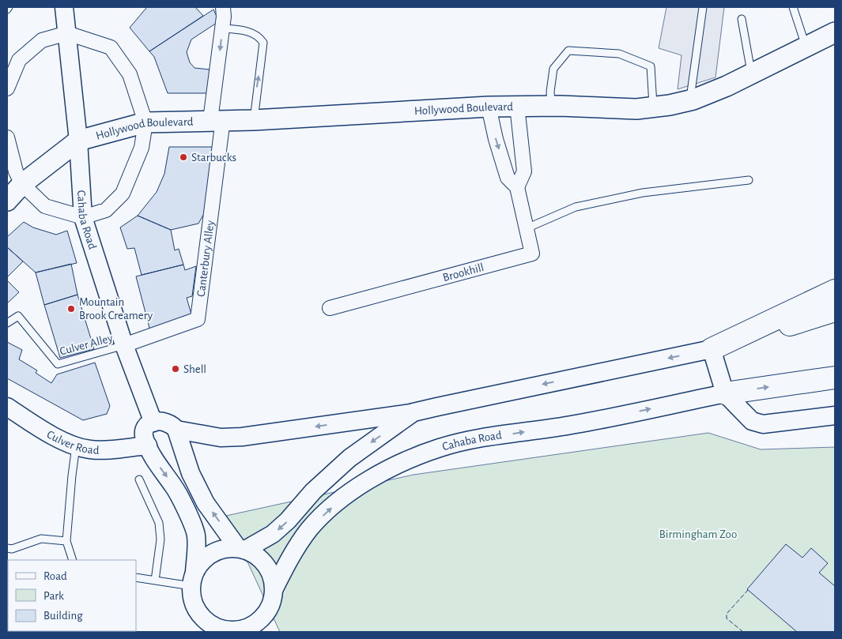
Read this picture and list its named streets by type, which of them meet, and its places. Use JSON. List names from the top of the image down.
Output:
{
  "streets": {
    "main road": ["Hollywood Boulevard"],
    "street": [
      "Cahaba Road",
      "Canterbury Alley",
      "Brookhill",
      "Culver Road"
    ],
    "lane": ["Culver Alley"]
  },
  "crossings": [
    ["Hollywood Boulevard", "Cahaba Road"],
    ["Hollywood Boulevard", "Canterbury Alley"],
    ["Hollywood Boulevard", "Brookhill"],
    ["Cahaba Road", "Canterbury Alley"],
    ["Cahaba Road", "Culver Alley"],
    ["Cahaba Road", "Culver Road"],
    ["Canterbury Alley", "Culver Alley"]
  ],
  "parks": ["Birmingham Zoo"],
  "places": ["Starbucks", "Mountain Brook Creamery", "Shell"],
  "legend": ["Road", "Park", "Building"]
}
